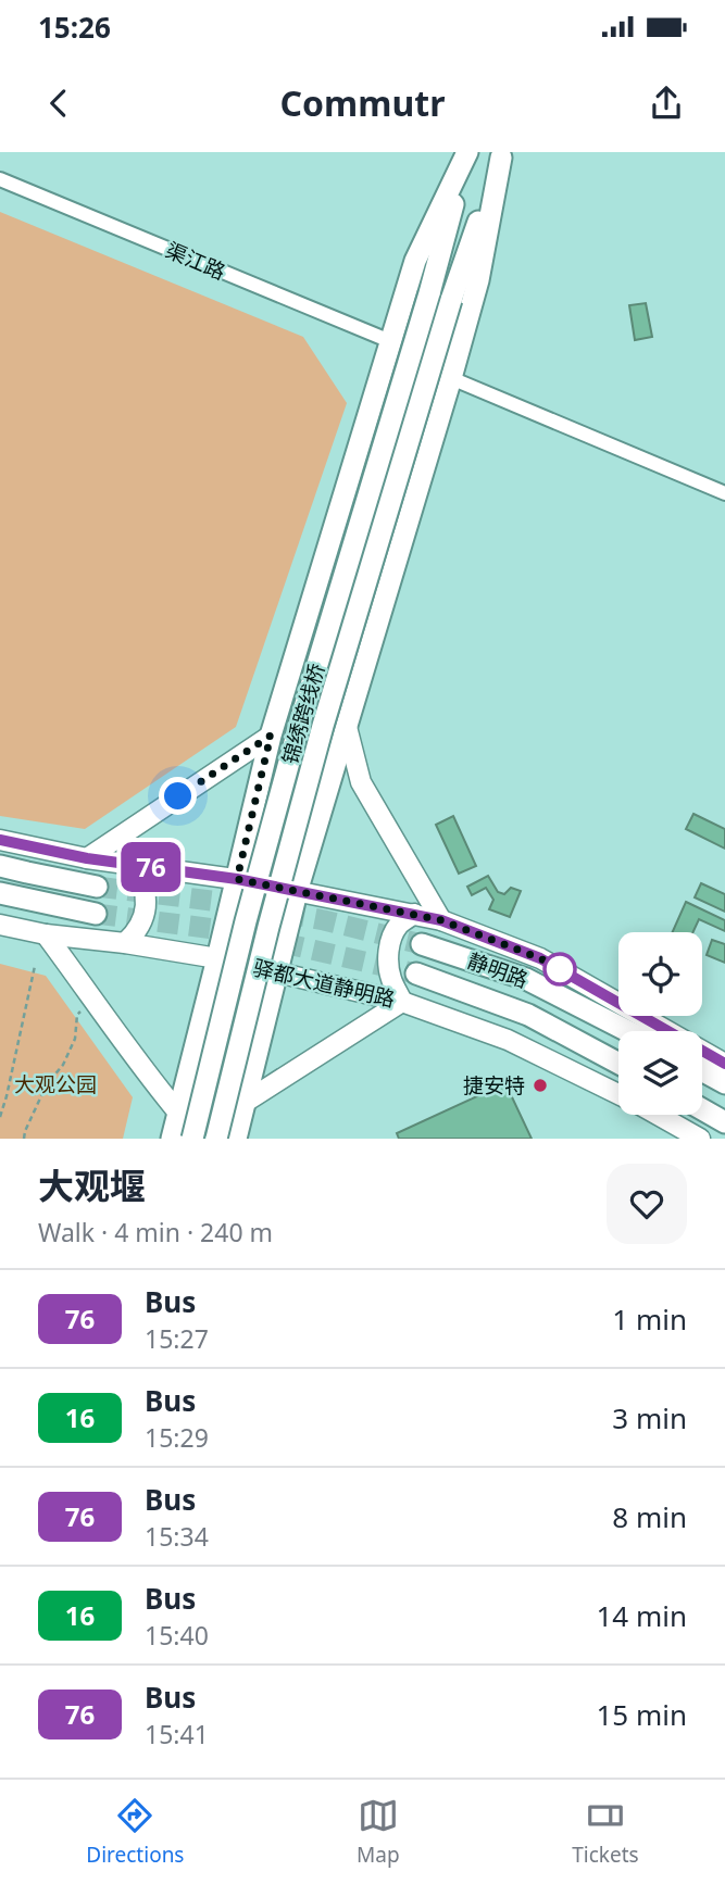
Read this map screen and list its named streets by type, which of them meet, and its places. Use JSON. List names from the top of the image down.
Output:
{
  "streets": {
    "main road": ["锦绣跨线桥", "静明路"],
    "street": ["渠江路", "驿都大道静明路"]
  },
  "parks": ["大观公园"],
  "places": ["捷安特"],
  "lines": ["bus line 76"],
  "page": {
    "status": "15:26",
    "header": "Commutr",
    "on_map": "76",
    "heading": ["大观堰", "Walk · 4 min · 240 m"],
    "list": [
      {
        "mark": "76",
        "name": "Bus",
        "note": "15:27",
        "value": "1 min"
      },
      {
        "mark": "16",
        "name": "Bus",
        "note": "15:29",
        "value": "3 min"
      },
      {
        "mark": "76",
        "name": "Bus",
        "note": "15:34",
        "value": "8 min"
      },
      {
        "mark": "16",
        "name": "Bus",
        "note": "15:40",
        "value": "14 min"
      },
      {
        "mark": "76",
        "name": "Bus",
        "note": "15:41",
        "value": "15 min"
      }
    ],
    "tabs": ["Directions", "Map", "Tickets"]
  }
}
